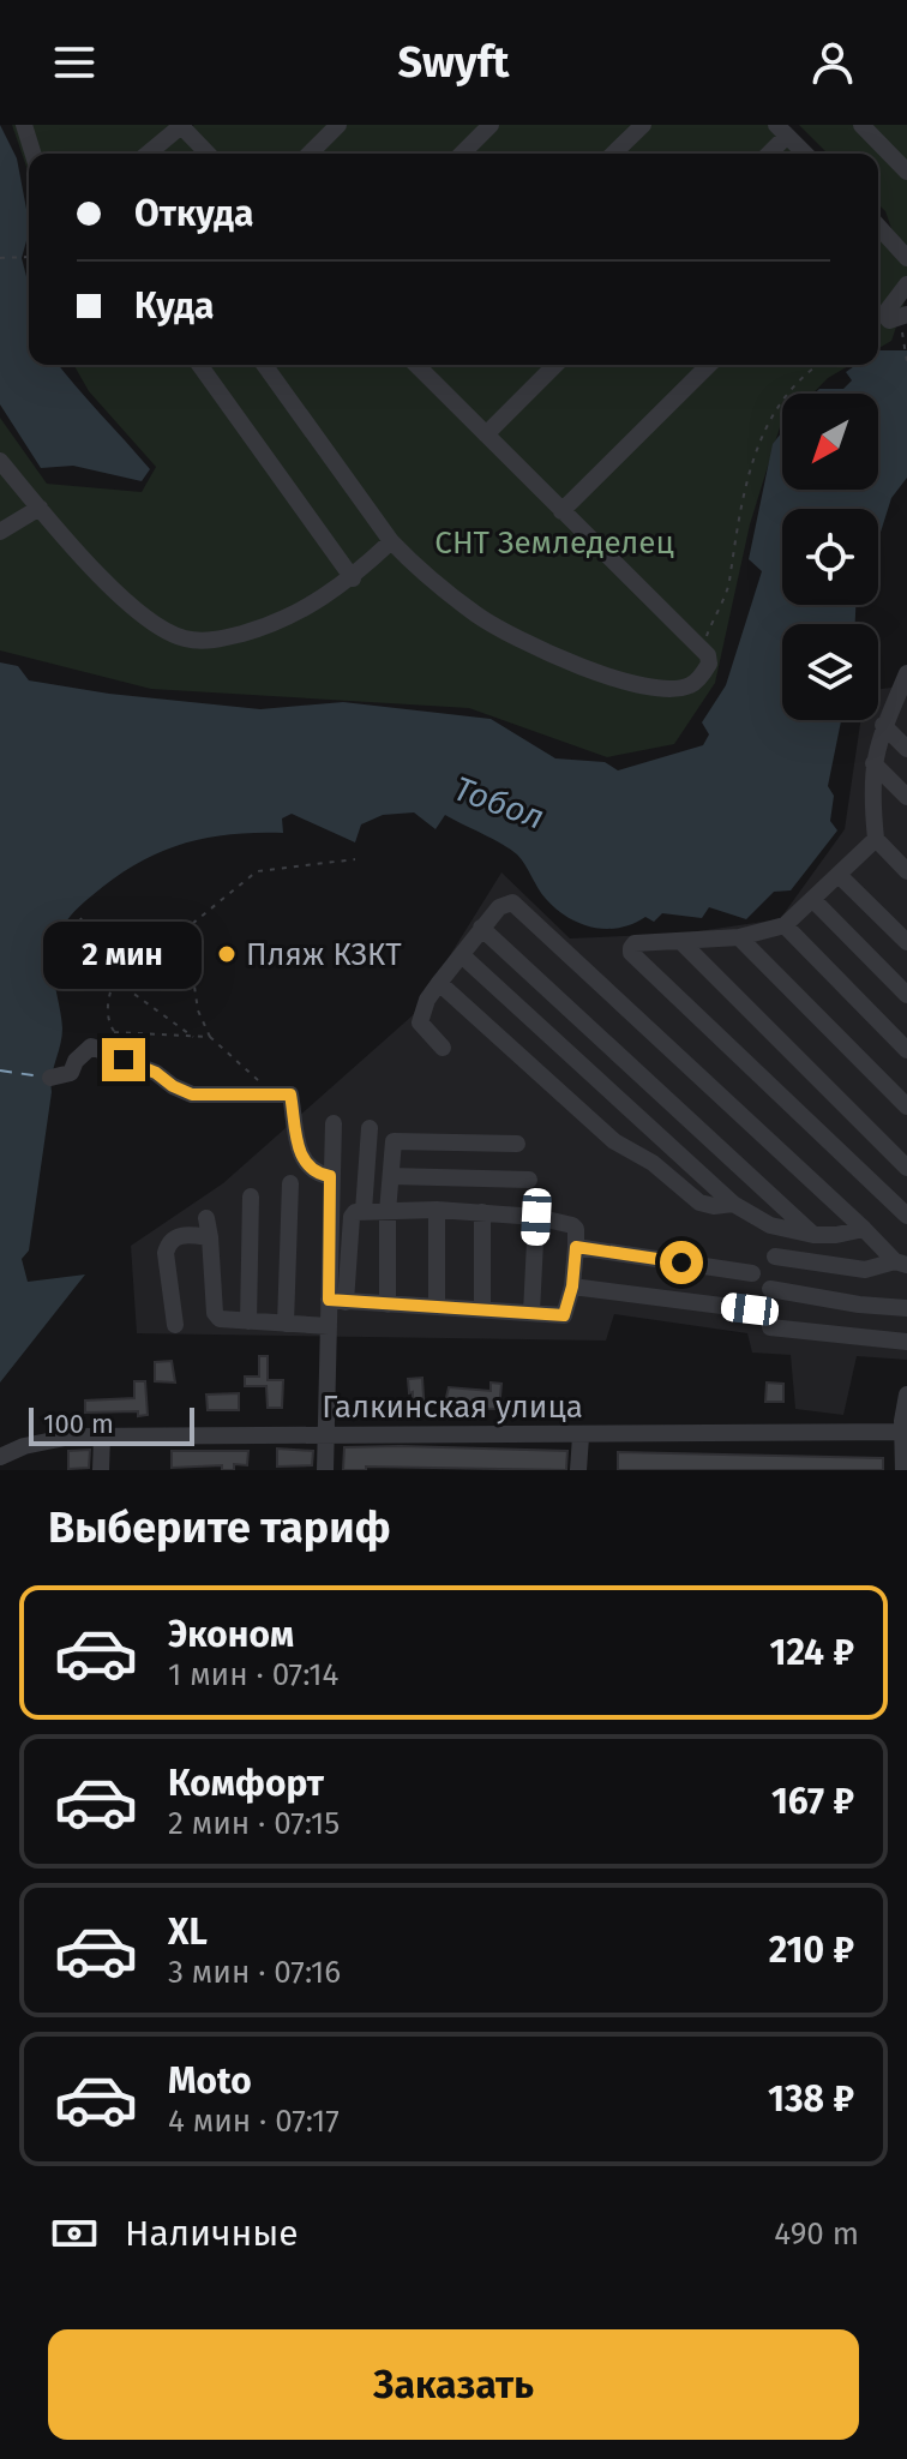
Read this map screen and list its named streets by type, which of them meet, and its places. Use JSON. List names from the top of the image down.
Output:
{
  "streets": {
    "street": ["Галкинская улица"]
  },
  "water": ["Тобол"],
  "parks": ["СНТ Земледелец"],
  "places": ["Пляж КЗКТ"],
  "scale_bar": "100 m",
  "north": "bottom left",
  "page": {
    "header": "Swyft",
    "banner": ["Откуда", "Куда"],
    "bubble": "2 мин",
    "scale": "100 m",
    "heading": "Выберите тариф",
    "list": [
      {
        "name": "Эконом",
        "note": "1 мин · 07:14",
        "value": "124 ₽"
      },
      {
        "name": "Комфорт",
        "note": "2 мин · 07:15",
        "value": "167 ₽"
      },
      {
        "name": "XL",
        "note": "3 мин · 07:16",
        "value": "210 ₽"
      },
      {
        "name": "Moto",
        "note": "4 мин · 07:17",
        "value": "138 ₽"
      }
    ],
    "pay": ["Наличные", "490 m"],
    "buttons": "Заказать"
  }
}
